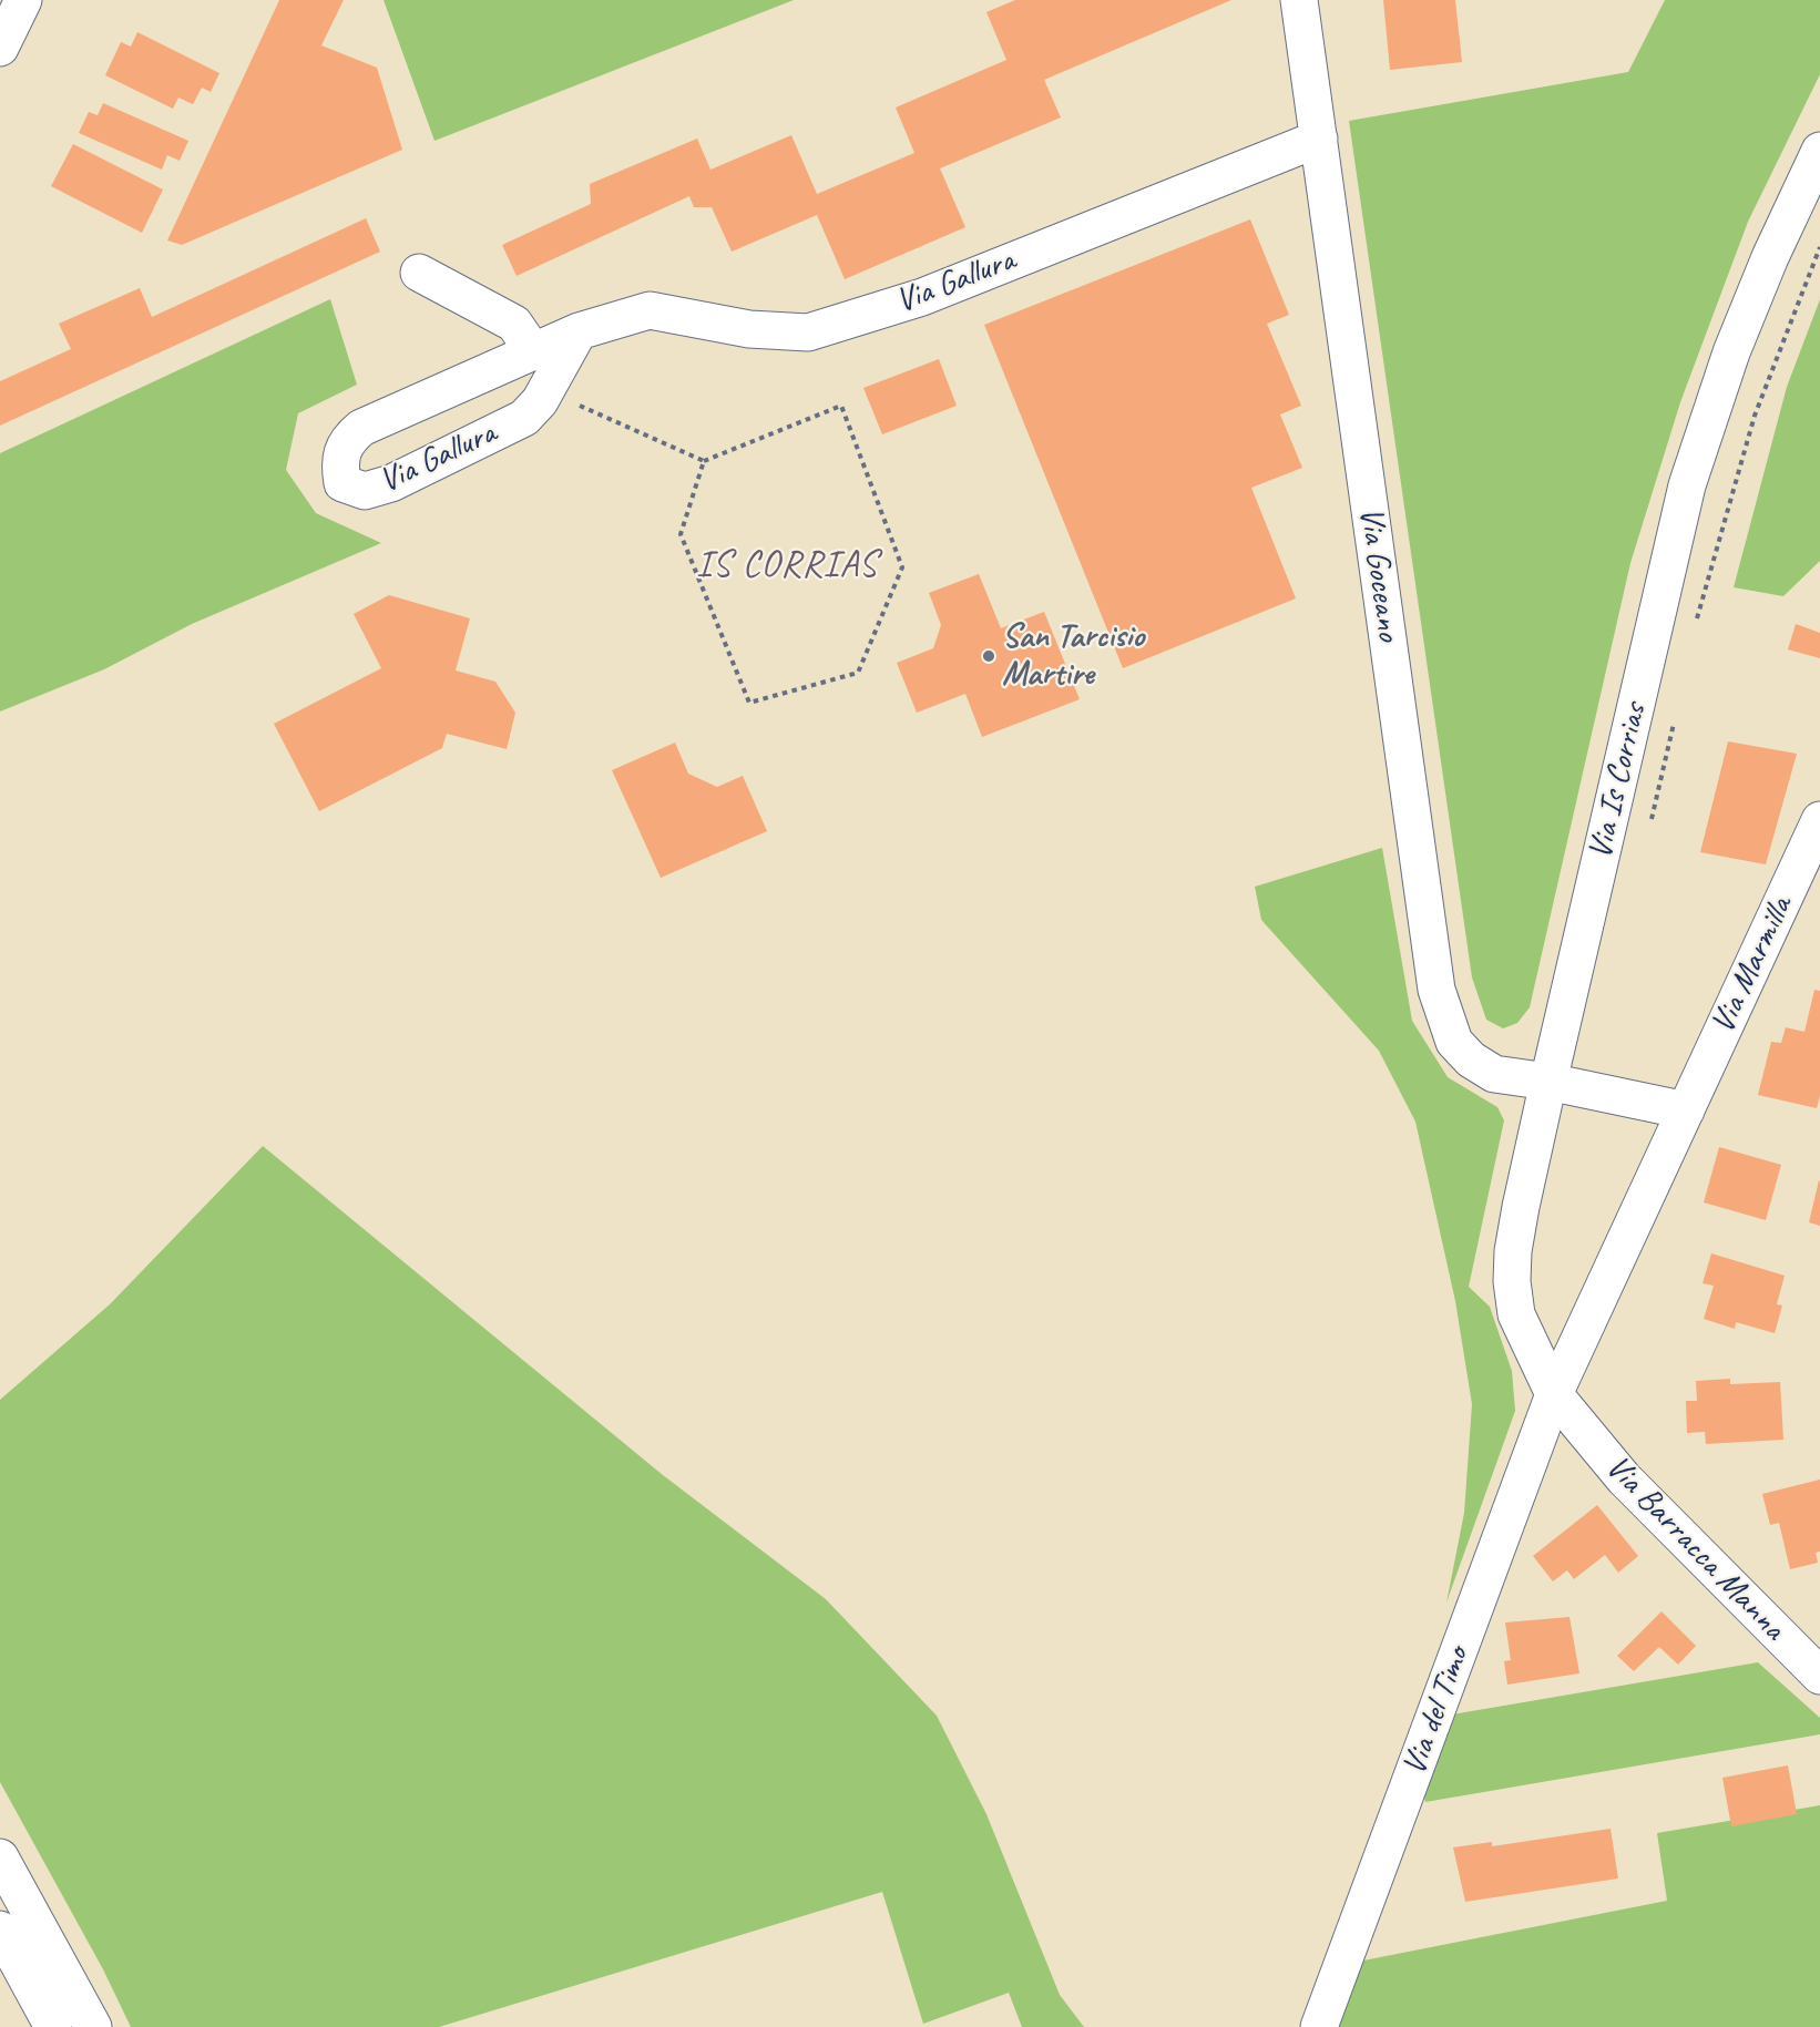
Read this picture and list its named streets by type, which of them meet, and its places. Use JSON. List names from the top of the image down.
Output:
{
  "streets": {
    "main road": [
      "Via Gallura",
      "Via Goceano",
      "Via Is Corrias",
      "Via Marmilla",
      "Via Barracca Manna",
      "Via del Timo"
    ]
  },
  "crossings": [
    ["Via Gallura", "Via Goceano"],
    ["Via Goceano", "Via Is Corrias"],
    ["Via Is Corrias", "Via Marmilla"],
    ["Via Is Corrias", "Via Barracca Manna"],
    ["Via Is Corrias", "Via del Timo"],
    ["Via Marmilla", "Via Barracca Manna"],
    ["Via Marmilla", "Via del Timo"],
    ["Via Barracca Manna", "Via del Timo"]
  ],
  "districts": ["IS CORRIAS"],
  "places": ["San Tarcisio Martire"]
}
